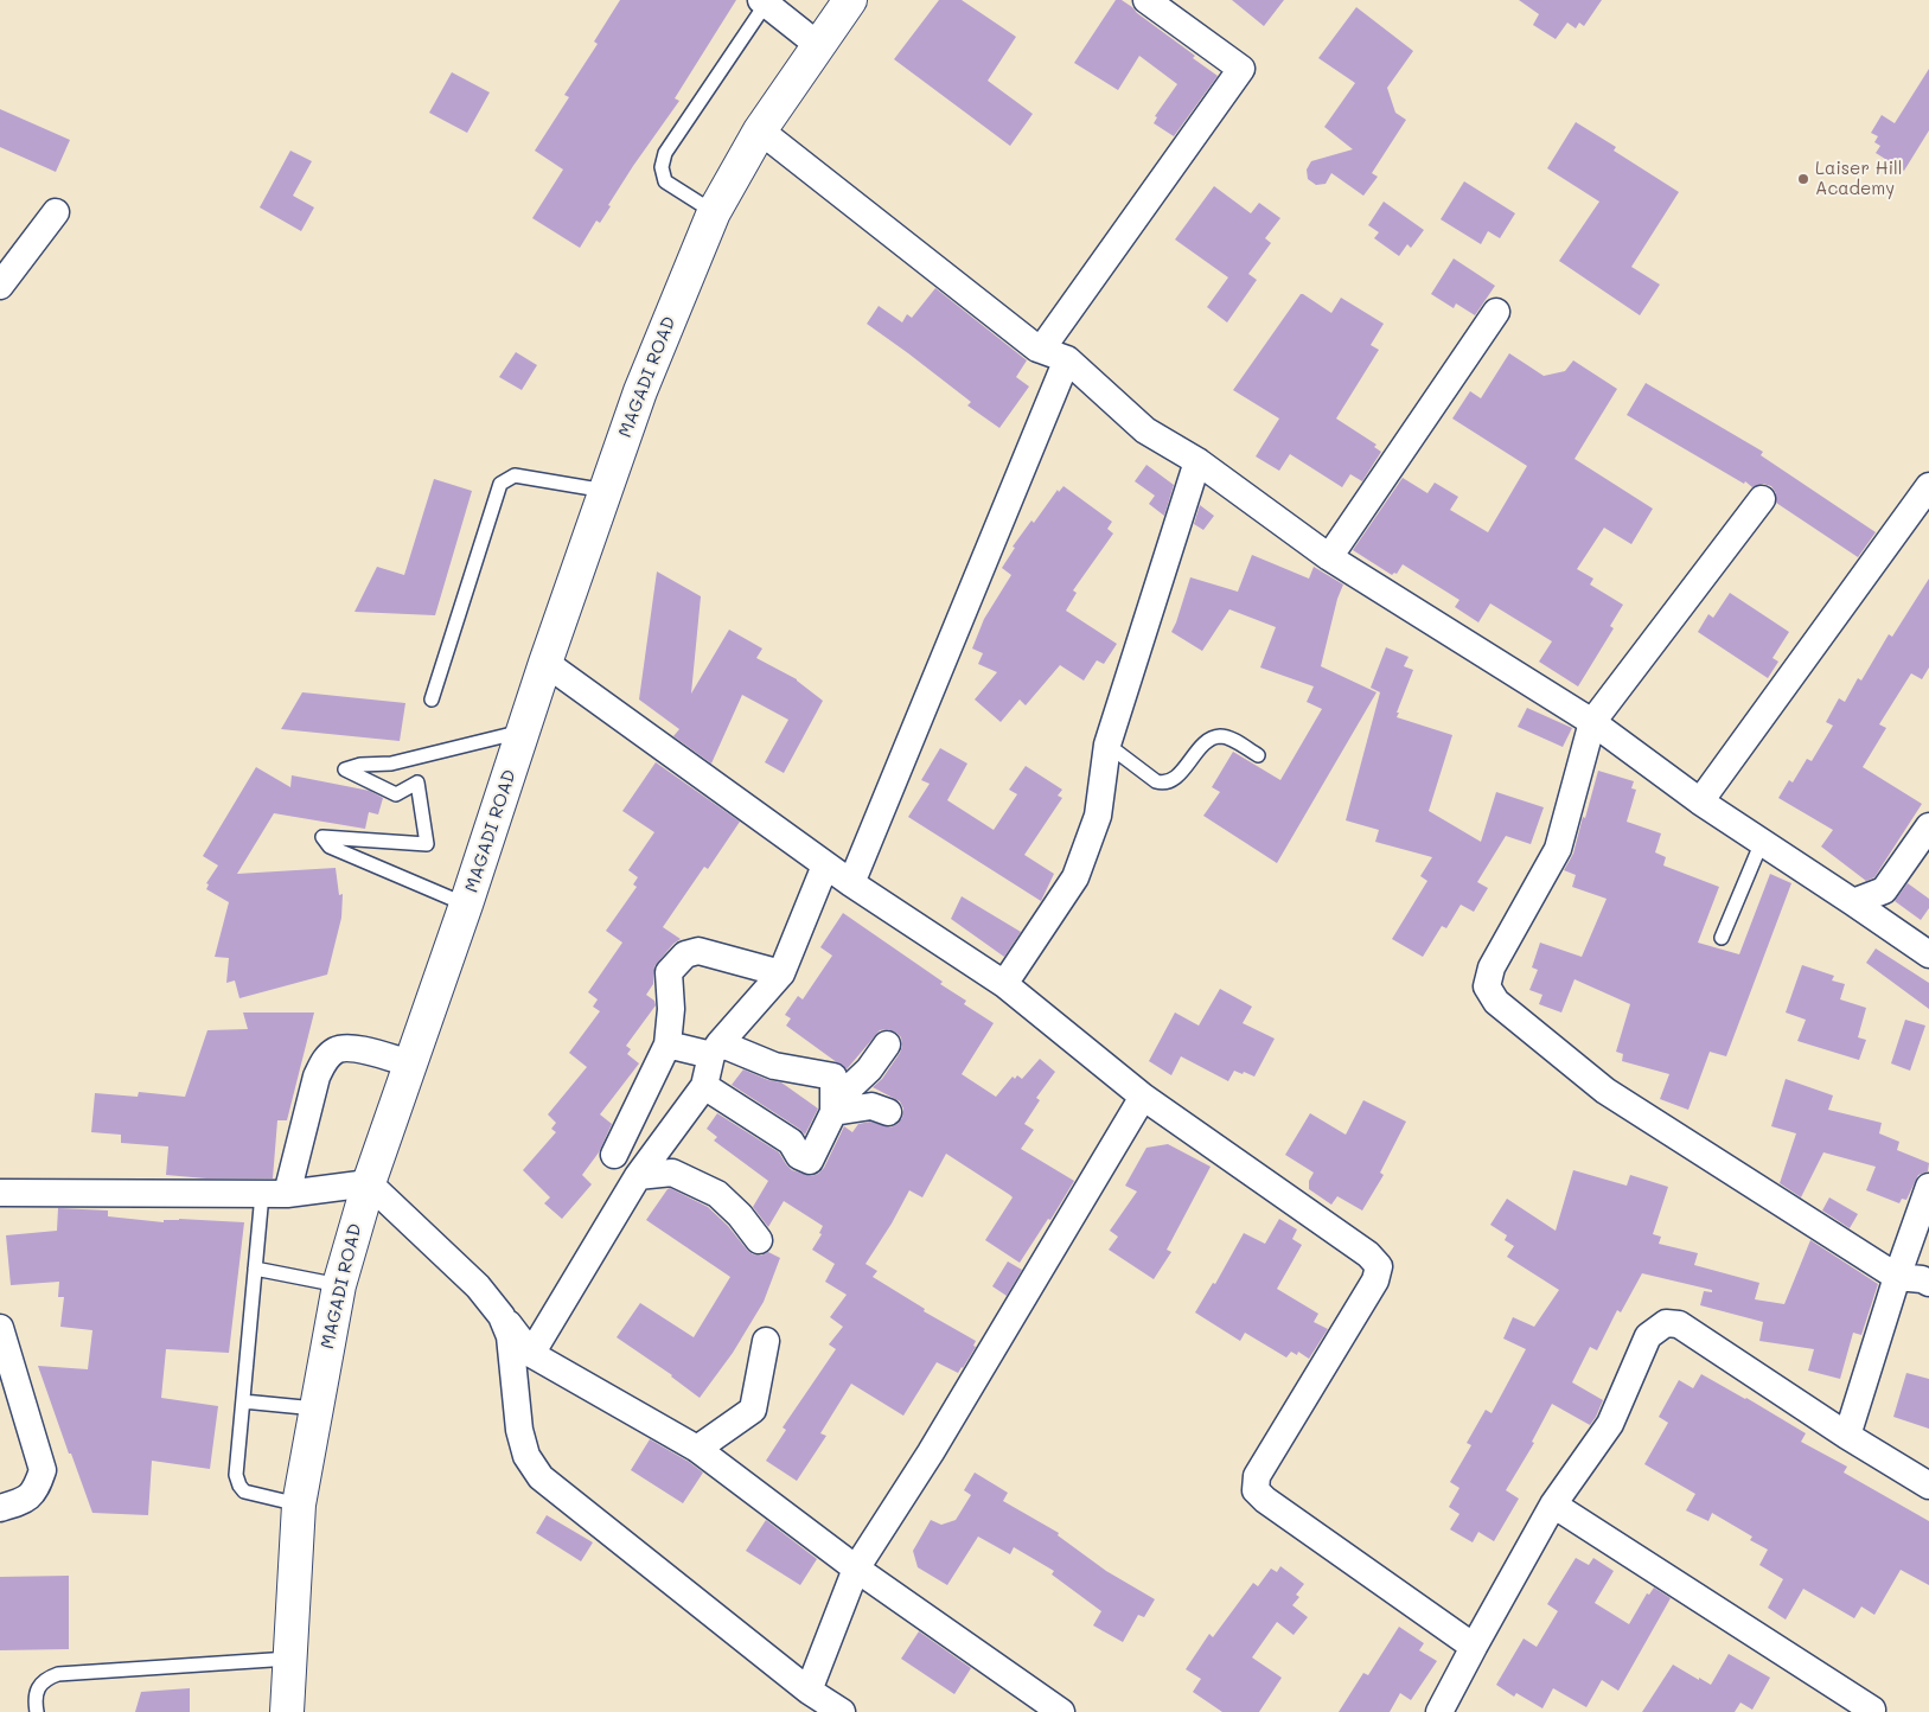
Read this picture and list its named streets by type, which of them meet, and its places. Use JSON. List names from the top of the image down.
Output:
{
  "streets": {
    "highway": ["MAGADI ROAD"]
  },
  "places": ["Laiser Hill Academy"]
}
